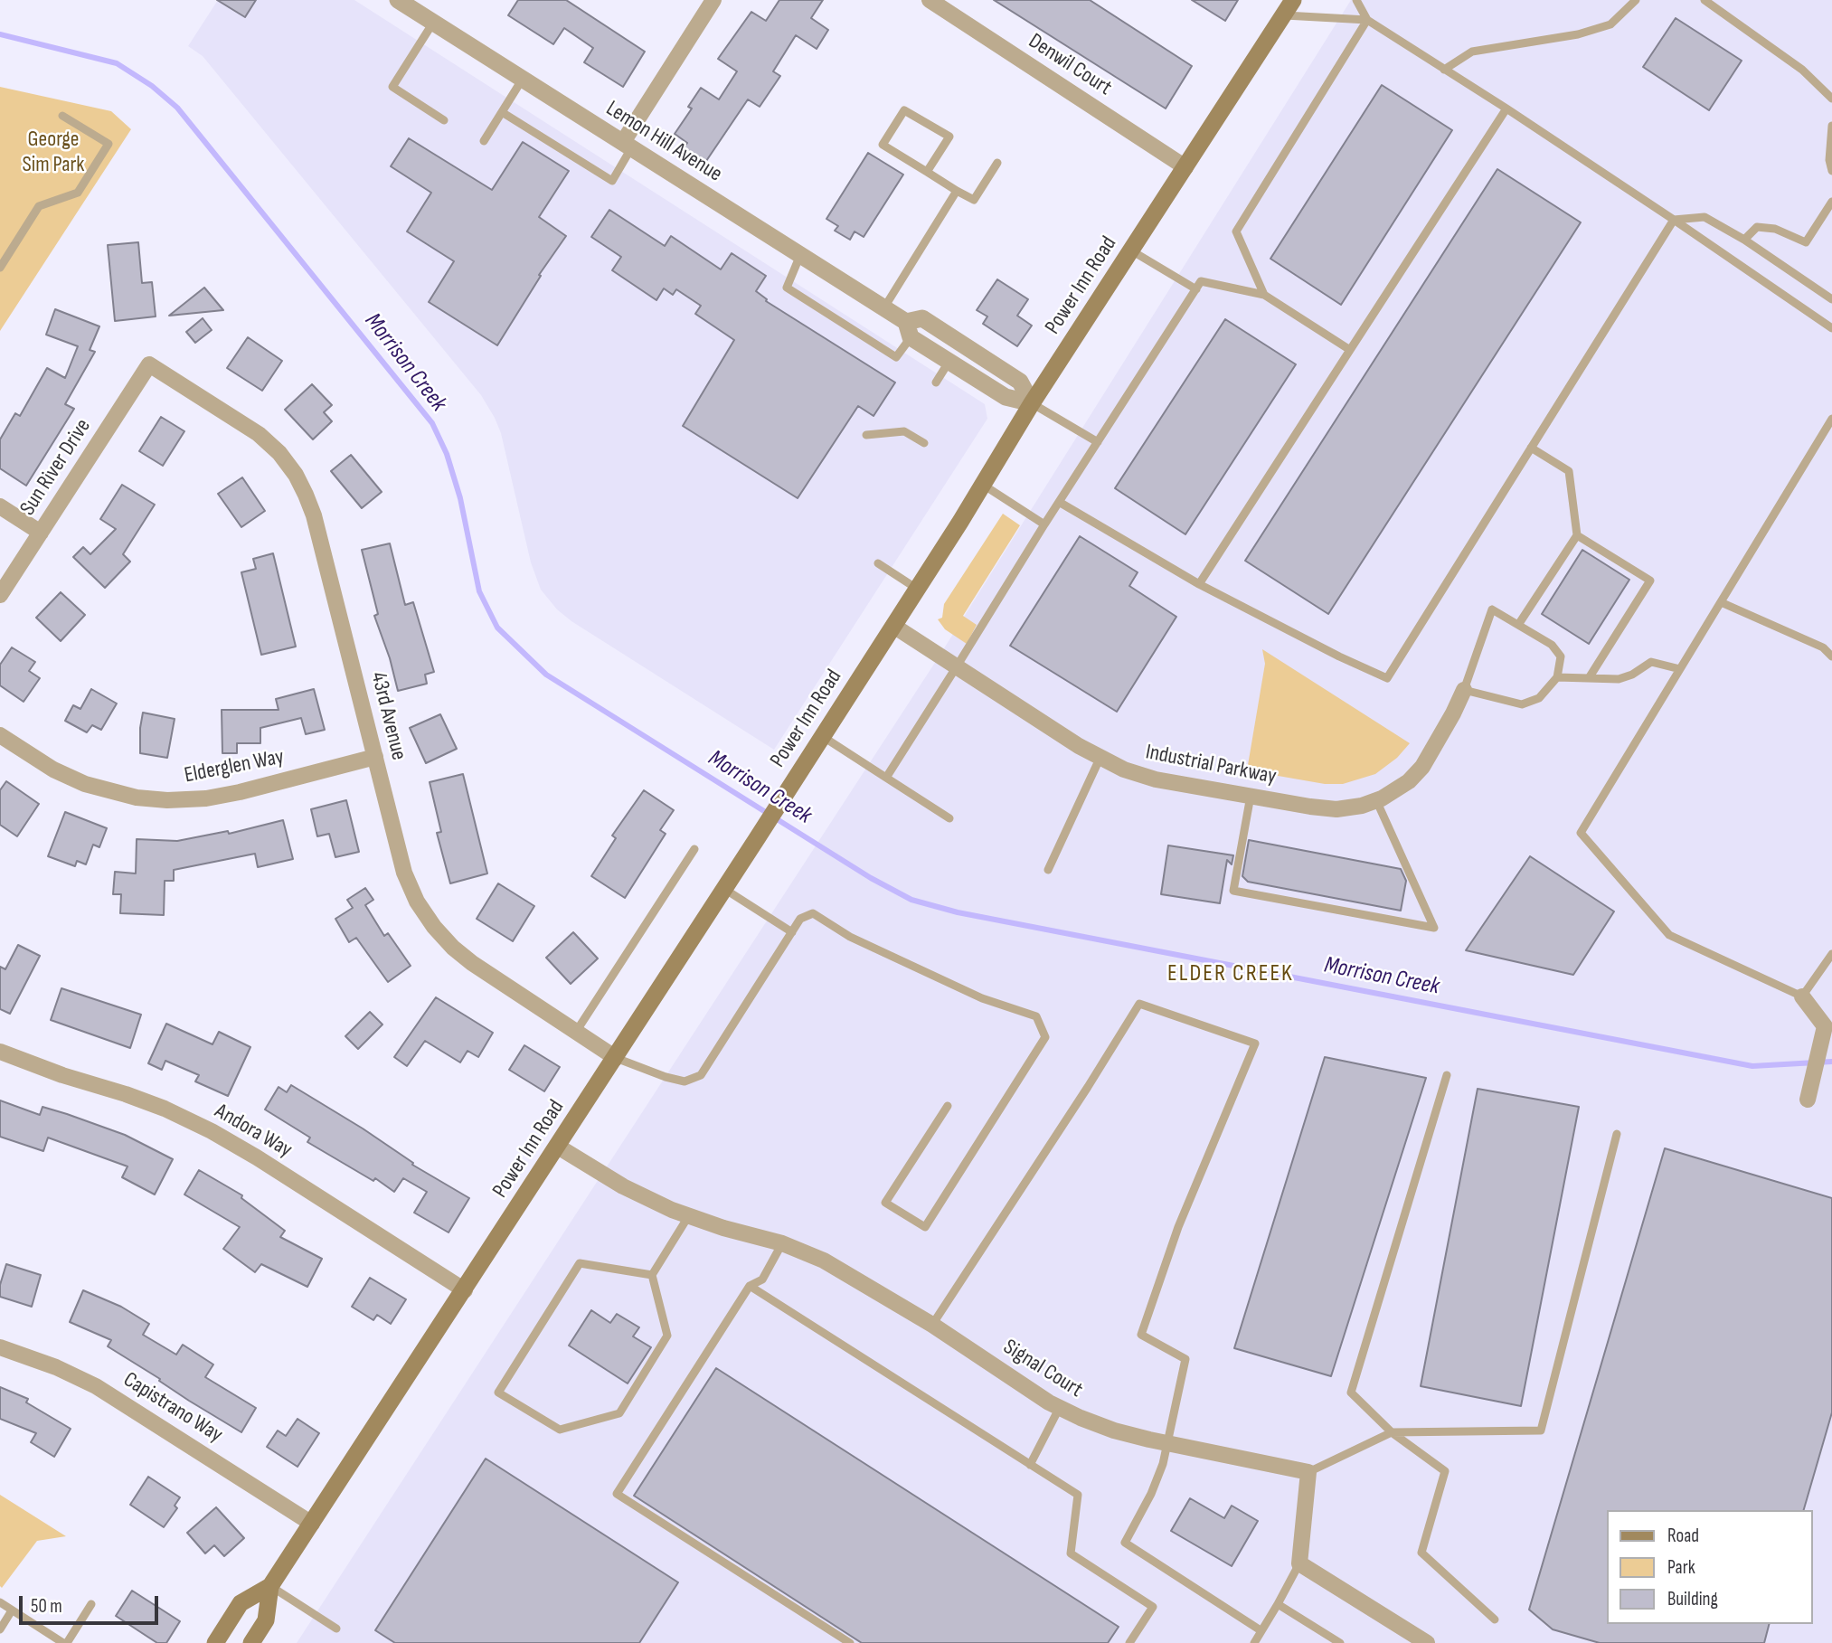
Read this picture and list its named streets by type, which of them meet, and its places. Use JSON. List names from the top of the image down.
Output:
{
  "streets": {
    "main road": ["Power Inn Road"],
    "street": [
      "Denwil Court",
      "Lemon Hill Avenue",
      "Sun River Drive",
      "43rd Avenue",
      "Industrial Parkway",
      "Elderglen Way",
      "Andora Way",
      "Signal Court",
      "Capistrano Way"
    ]
  },
  "crossings": [
    ["Denwil Court", "Power Inn Road"],
    ["Lemon Hill Avenue", "Power Inn Road"],
    ["Power Inn Road", "43rd Avenue"],
    ["Power Inn Road", "Industrial Parkway"],
    ["Power Inn Road", "Andora Way"],
    ["Power Inn Road", "Signal Court"],
    ["Power Inn Road", "Capistrano Way"],
    ["Sun River Drive", "43rd Avenue"],
    ["43rd Avenue", "Elderglen Way"]
  ],
  "districts": ["ELDER CREEK"],
  "water": ["Morrison Creek"],
  "parks": ["George Sim Park"],
  "legend": ["Road", "Park", "Building"],
  "scale_bar": "50 m"
}
